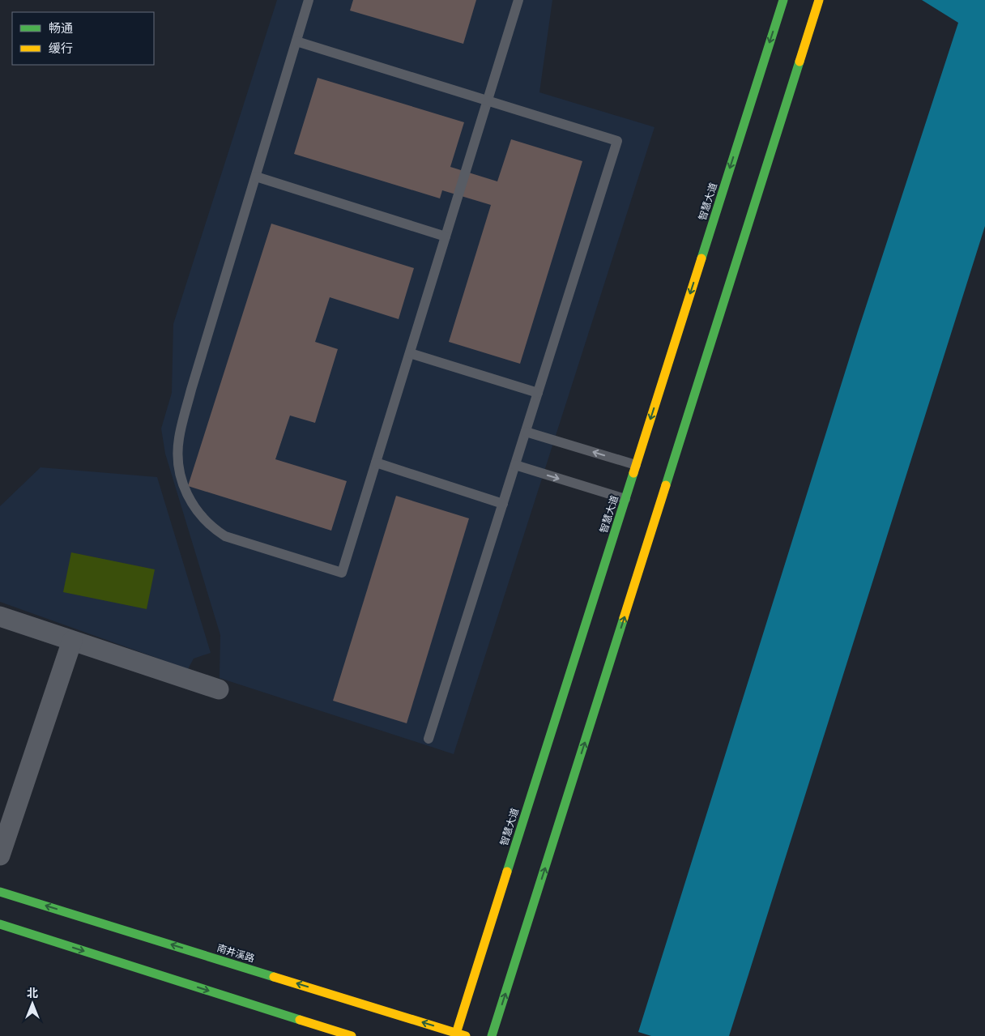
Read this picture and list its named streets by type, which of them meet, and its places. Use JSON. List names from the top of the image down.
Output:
{
  "streets": {
    "main road": ["智慧大道", "南井溪路"]
  },
  "crossings": [
    ["智慧大道", "南井溪路"]
  ],
  "legend": ["畅通", "缓行"],
  "north": "top"
}
